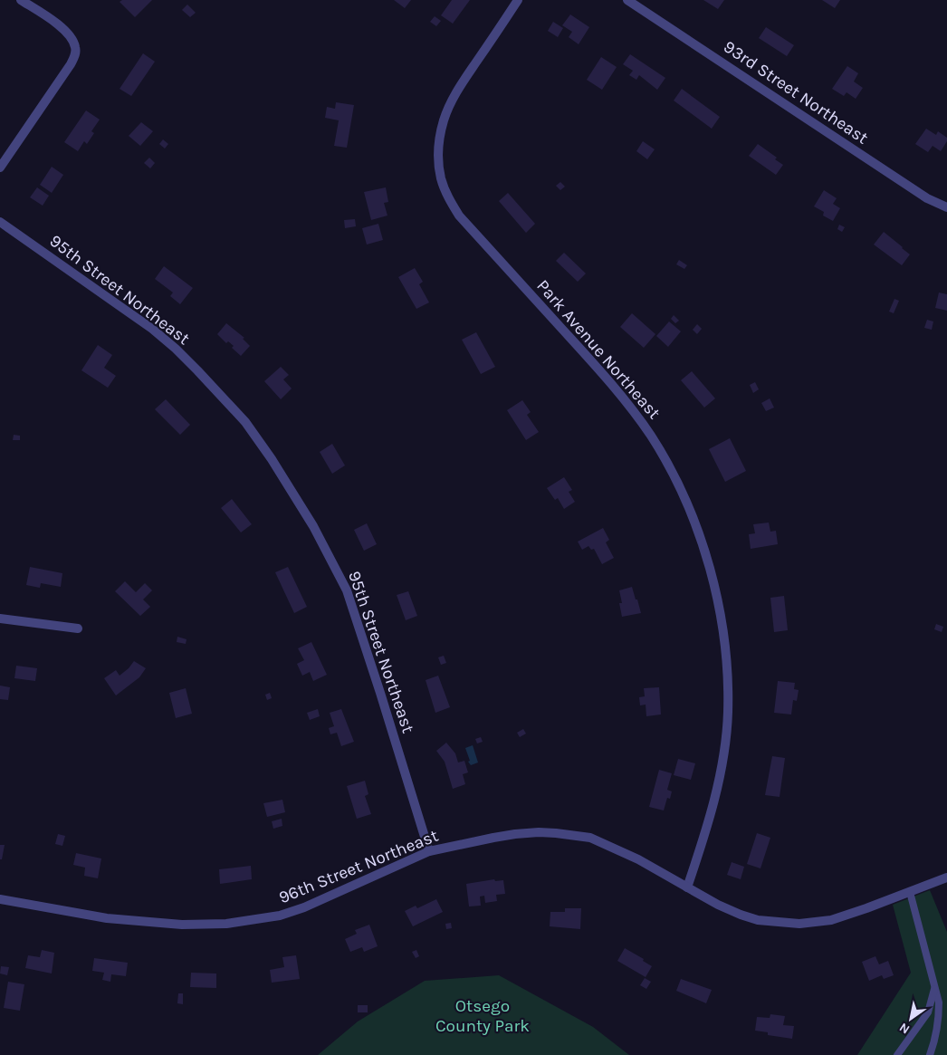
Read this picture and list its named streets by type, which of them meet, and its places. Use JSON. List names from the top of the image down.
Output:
{
  "streets": {
    "street": [
      "93rd Street Northeast",
      "95th Street Northeast",
      "Park Avenue Northeast",
      "96th Street Northeast"
    ]
  },
  "crossings": [
    ["95th Street Northeast", "96th Street Northeast"],
    ["Park Avenue Northeast", "96th Street Northeast"]
  ],
  "parks": ["Otsego County Park"],
  "north": "bottom left"
}
